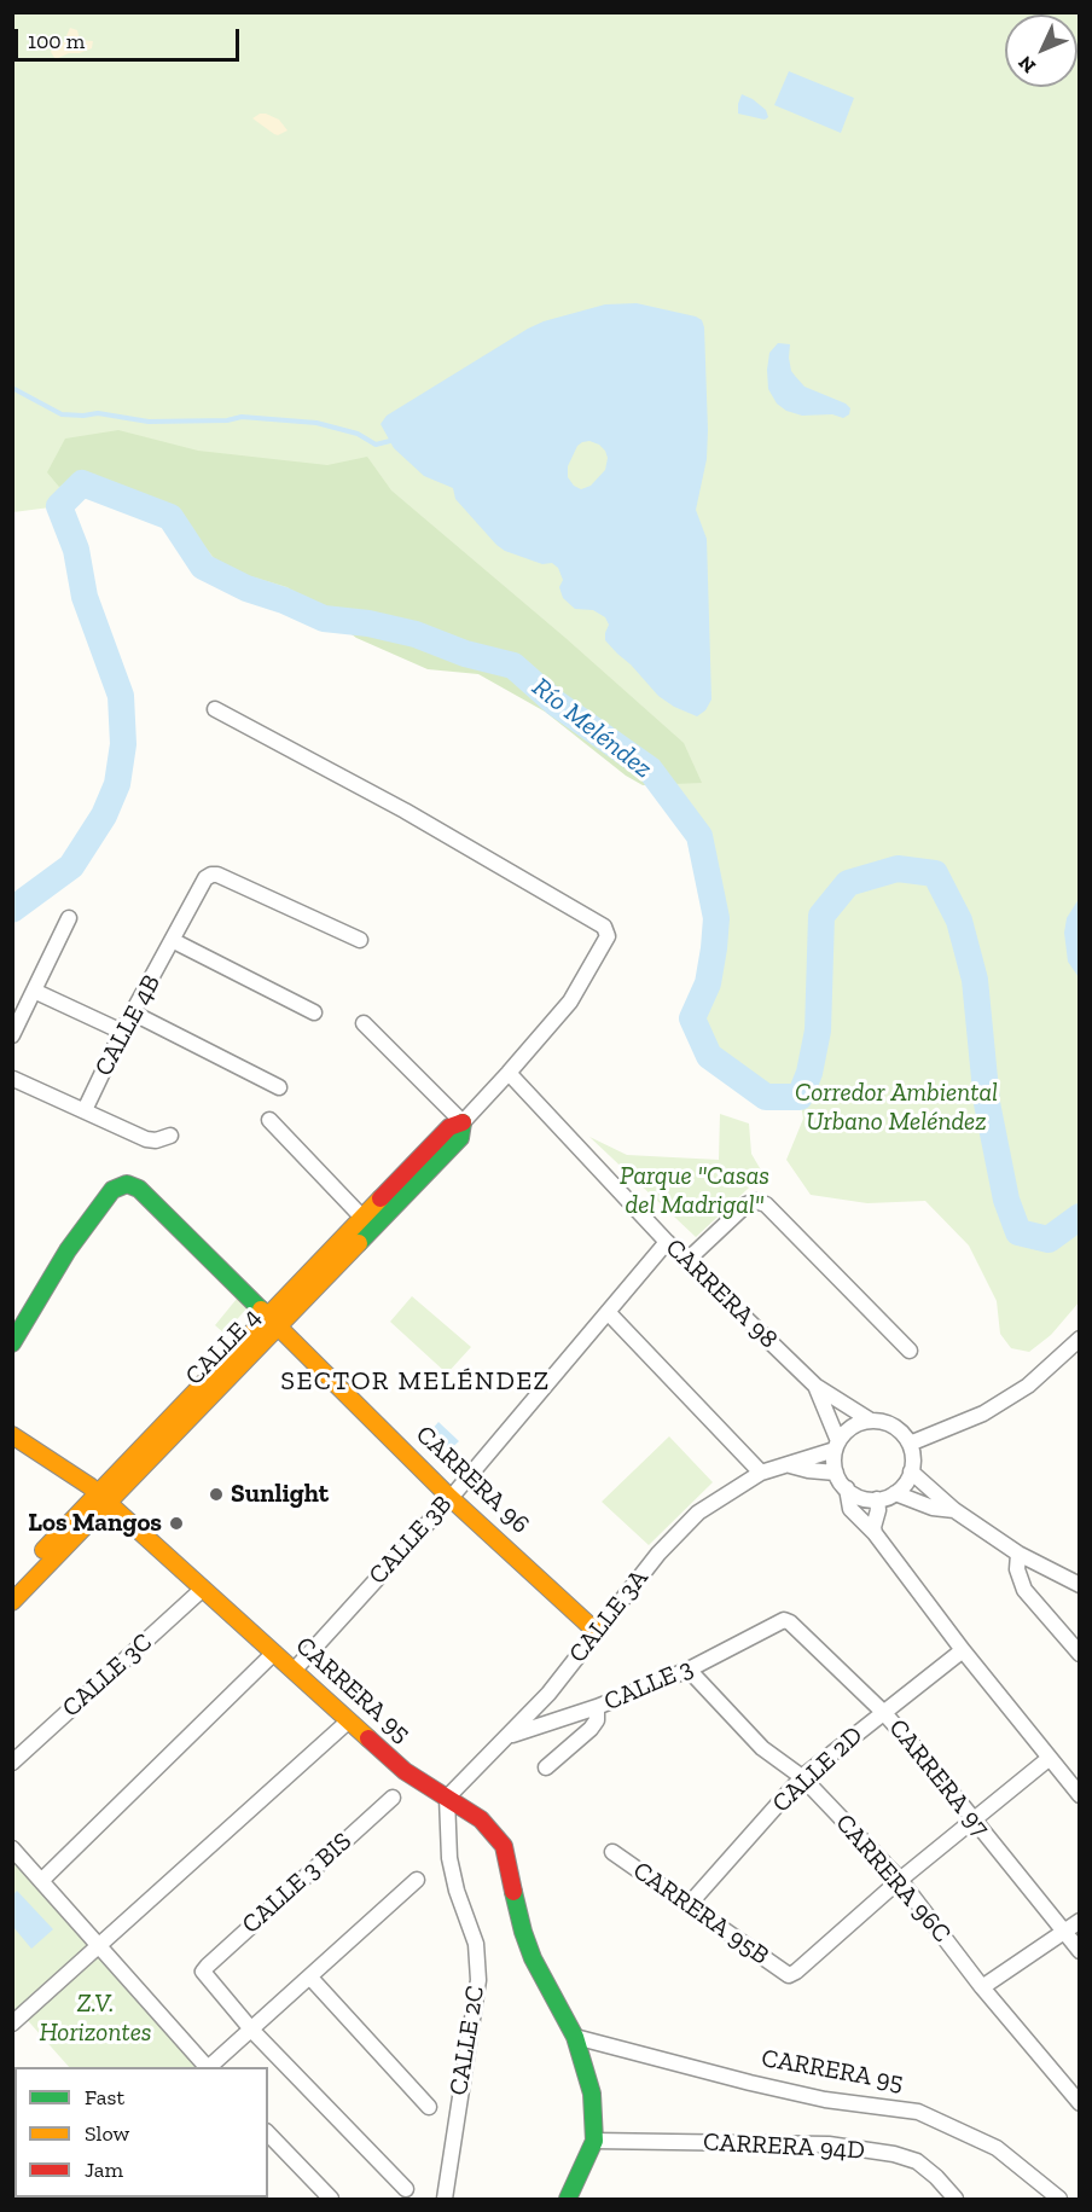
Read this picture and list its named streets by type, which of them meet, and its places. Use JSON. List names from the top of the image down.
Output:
{
  "streets": {
    "street": [
      "CALLE 4B",
      "CARRERA 98",
      "CALLE 4",
      "CARRERA 96",
      "CALLE 3B",
      "CALLE 3A",
      "CALLE 3C",
      "CALLE 3",
      "CARRERA 95",
      "CALLE 2D",
      "CARRERA 97",
      "CARRERA 96C",
      "CALLE 3 BIS",
      "CARRERA 95B",
      "CALLE 2C",
      "CARRERA 94D"
    ]
  },
  "crossings": [
    ["CARRERA 98", "CALLE 4"],
    ["CARRERA 98", "CALLE 3B"],
    ["CARRERA 98", "CALLE 3A"],
    ["CALLE 4", "CARRERA 96"],
    ["CALLE 4", "CARRERA 95"],
    ["CARRERA 96", "CALLE 3B"],
    ["CARRERA 96", "CALLE 3A"],
    ["CALLE 3B", "CARRERA 95"],
    ["CALLE 3A", "CALLE 3"],
    ["CALLE 3A", "CARRERA 95"],
    ["CALLE 3A", "CALLE 2C"],
    ["CALLE 3C", "CARRERA 95"],
    ["CALLE 3", "CARRERA 97"],
    ["CALLE 3", "CARRERA 96C"],
    ["CARRERA 95", "CALLE 2C"],
    ["CARRERA 95", "CARRERA 94D"],
    ["CALLE 2D", "CARRERA 97"],
    ["CALLE 2D", "CARRERA 96C"],
    ["CALLE 2D", "CARRERA 95B"],
    ["CARRERA 96C", "CARRERA 95B"]
  ],
  "districts": ["SECTOR MELÉNDEZ"],
  "water": ["Río Meléndez"],
  "parks": ["Corredor Ambiental Urbano Meléndez", "Parque \"Casas del Madrigal\"", "Z.V. Horizontes"],
  "places": ["Sunlight", "Los Mangos"],
  "legend": ["Fast", "Slow", "Jam"],
  "scale_bar": "100 m",
  "north": "bottom left"
}
